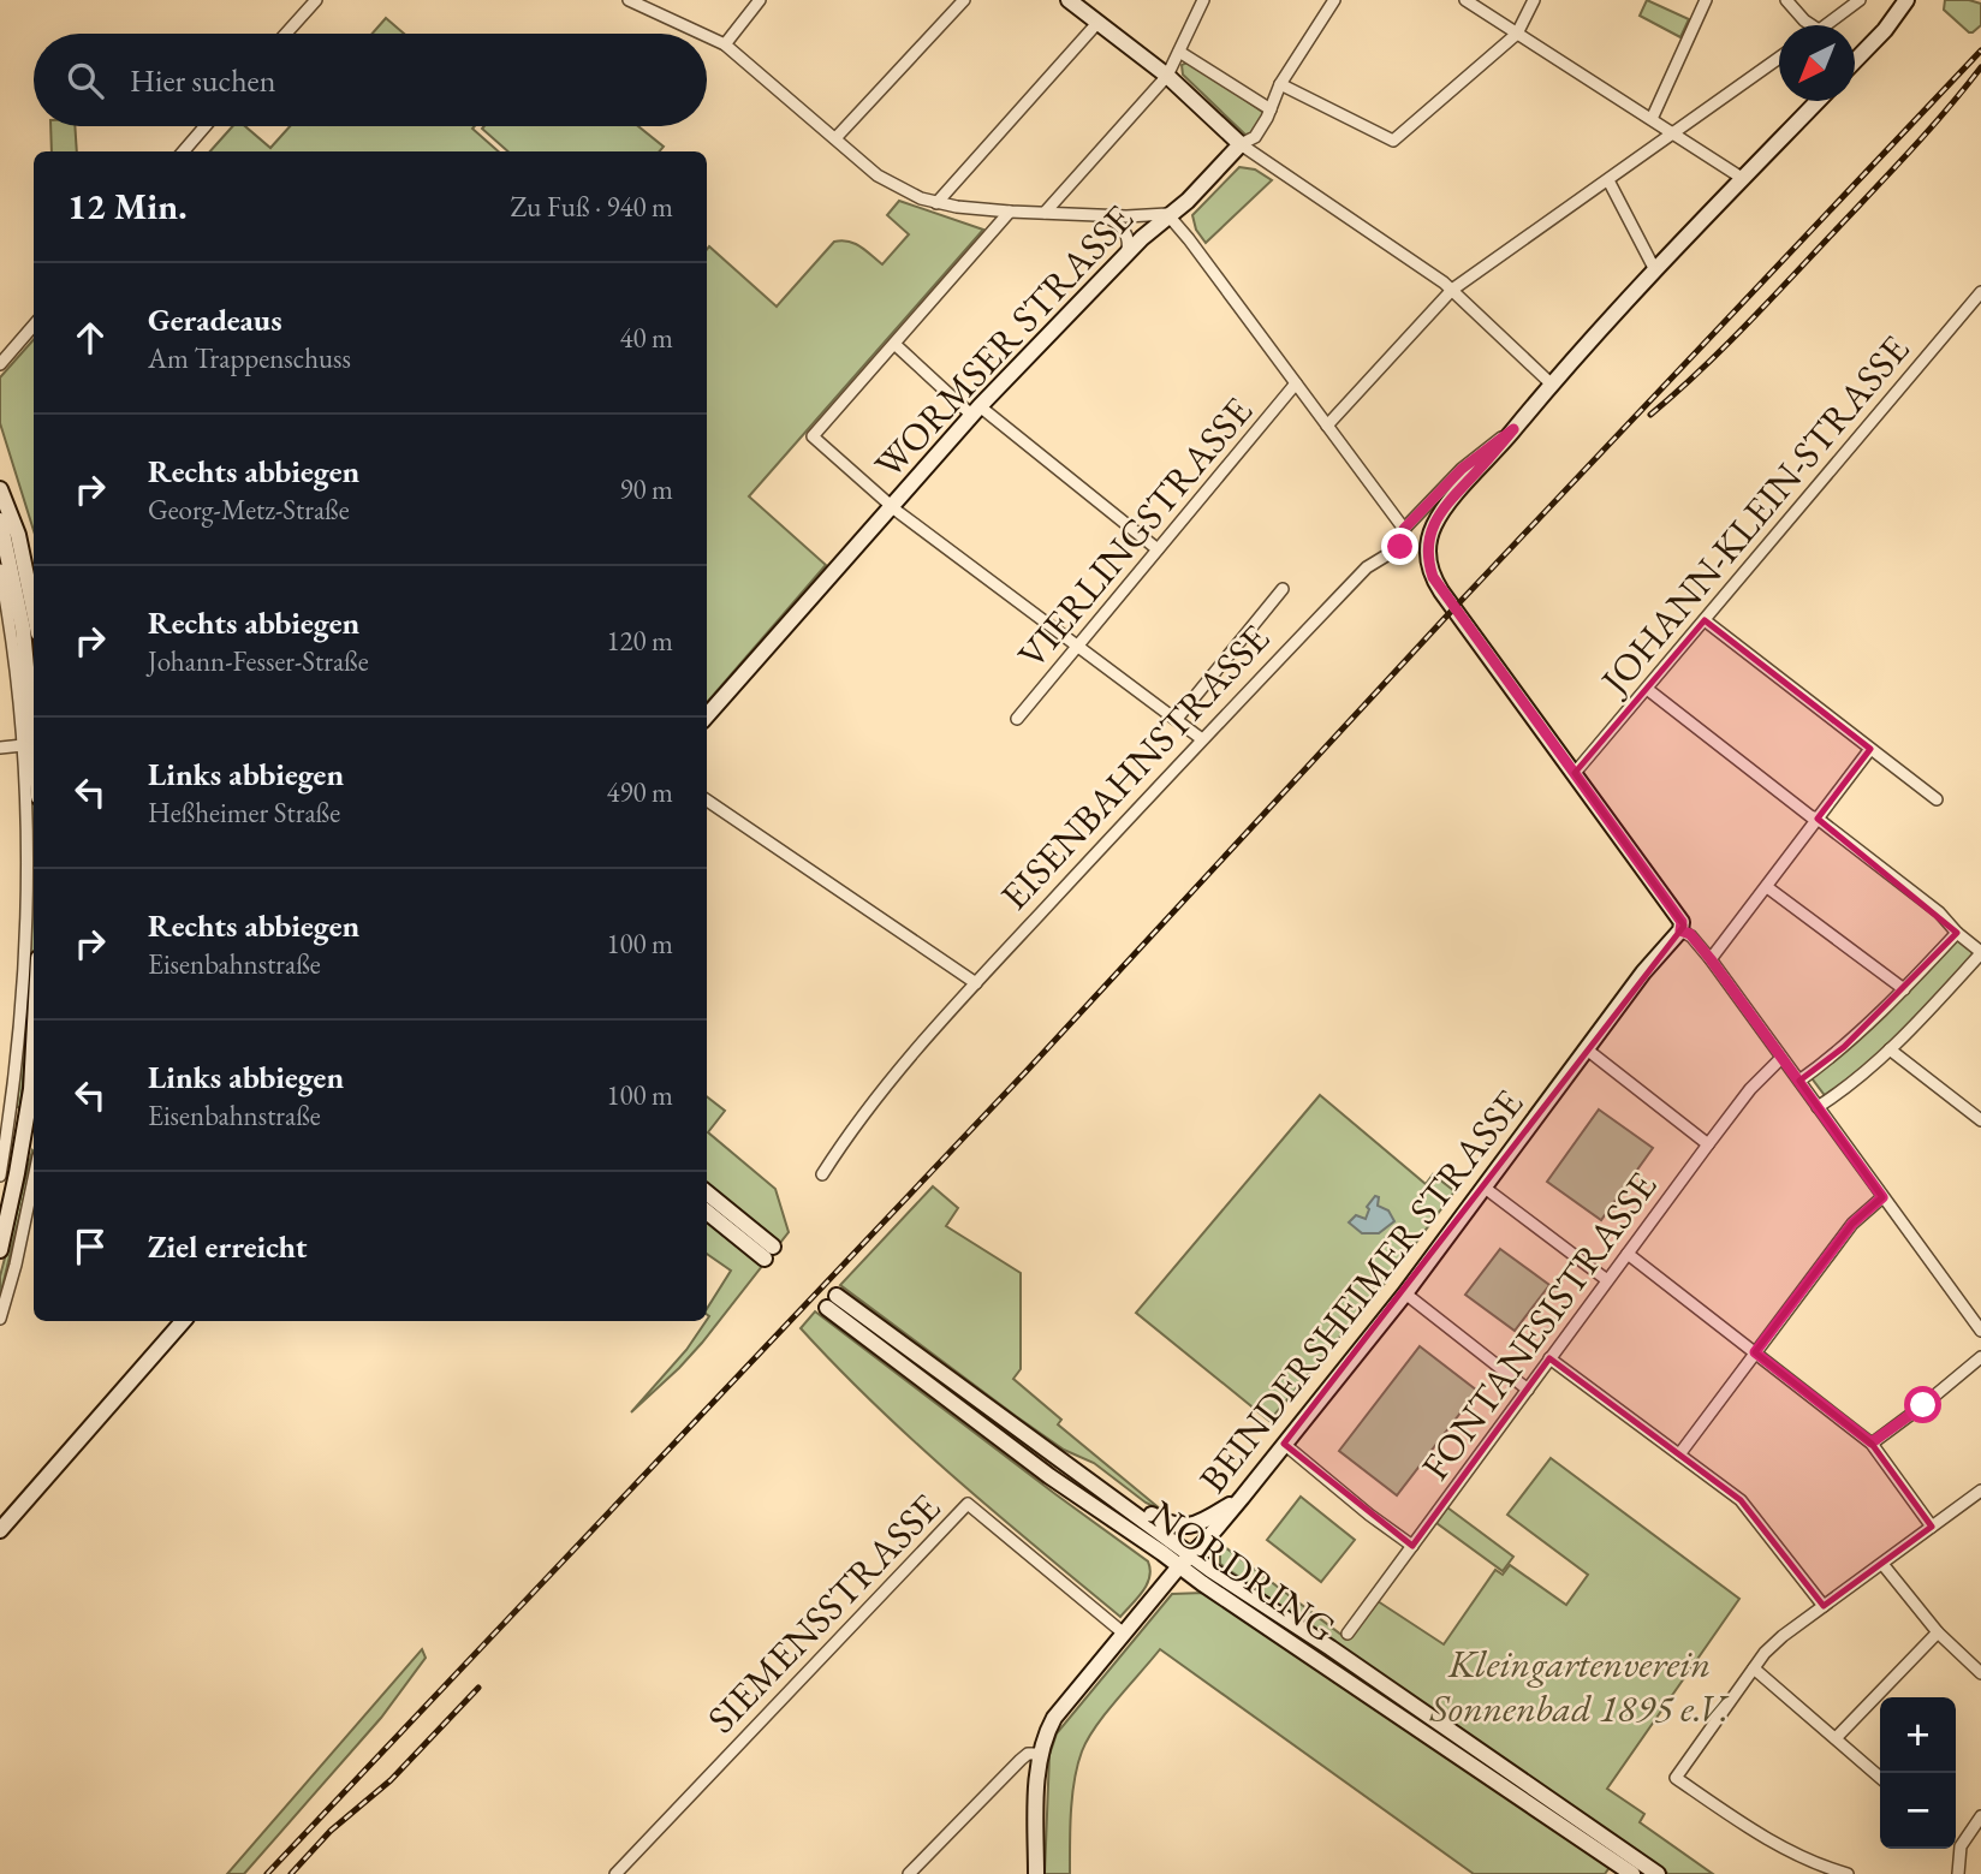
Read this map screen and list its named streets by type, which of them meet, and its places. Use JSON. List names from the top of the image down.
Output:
{
  "streets": {
    "street": [
      "WORMSER STRASSE",
      "JOHANN-KLEIN-STRASSE",
      "VIERLINGSTRASSE",
      "EISENBAHNSTRASSE",
      "BEINDERSHEIMER STRASSE",
      "FONTANESISTRASSE",
      "NORDRING",
      "SIEMENSSTRASSE"
    ]
  },
  "crossings": [
    ["JOHANN-KLEIN-STRASSE", "EISENBAHNSTRASSE"],
    ["BEINDERSHEIMER STRASSE", "NORDRING"],
    ["BEINDERSHEIMER STRASSE", "SIEMENSSTRASSE"]
  ],
  "parks": ["Kleingartenverein Sonnenbad 1895 e.V."],
  "north": "bottom left",
  "page": {
    "search": "Hier suchen",
    "heading": ["12 Min.", "Zu Fuß · 940 m"],
    "list": [
      ["Geradeaus", "Am Trappenschuss", "40 m"],
      ["Rechts abbiegen", "Georg-Metz-Straße", "90 m"],
      ["Rechts abbiegen", "Johann-Fesser-Straße", "120 m"],
      ["Links abbiegen", "Heßheimer Straße", "490 m"],
      ["Rechts abbiegen", "Eisenbahnstraße", "100 m"],
      ["Links abbiegen", "Eisenbahnstraße", "100 m"],
      "Ziel erreicht"
    ],
    "map_buttons": ["+", "−"]
  }
}
